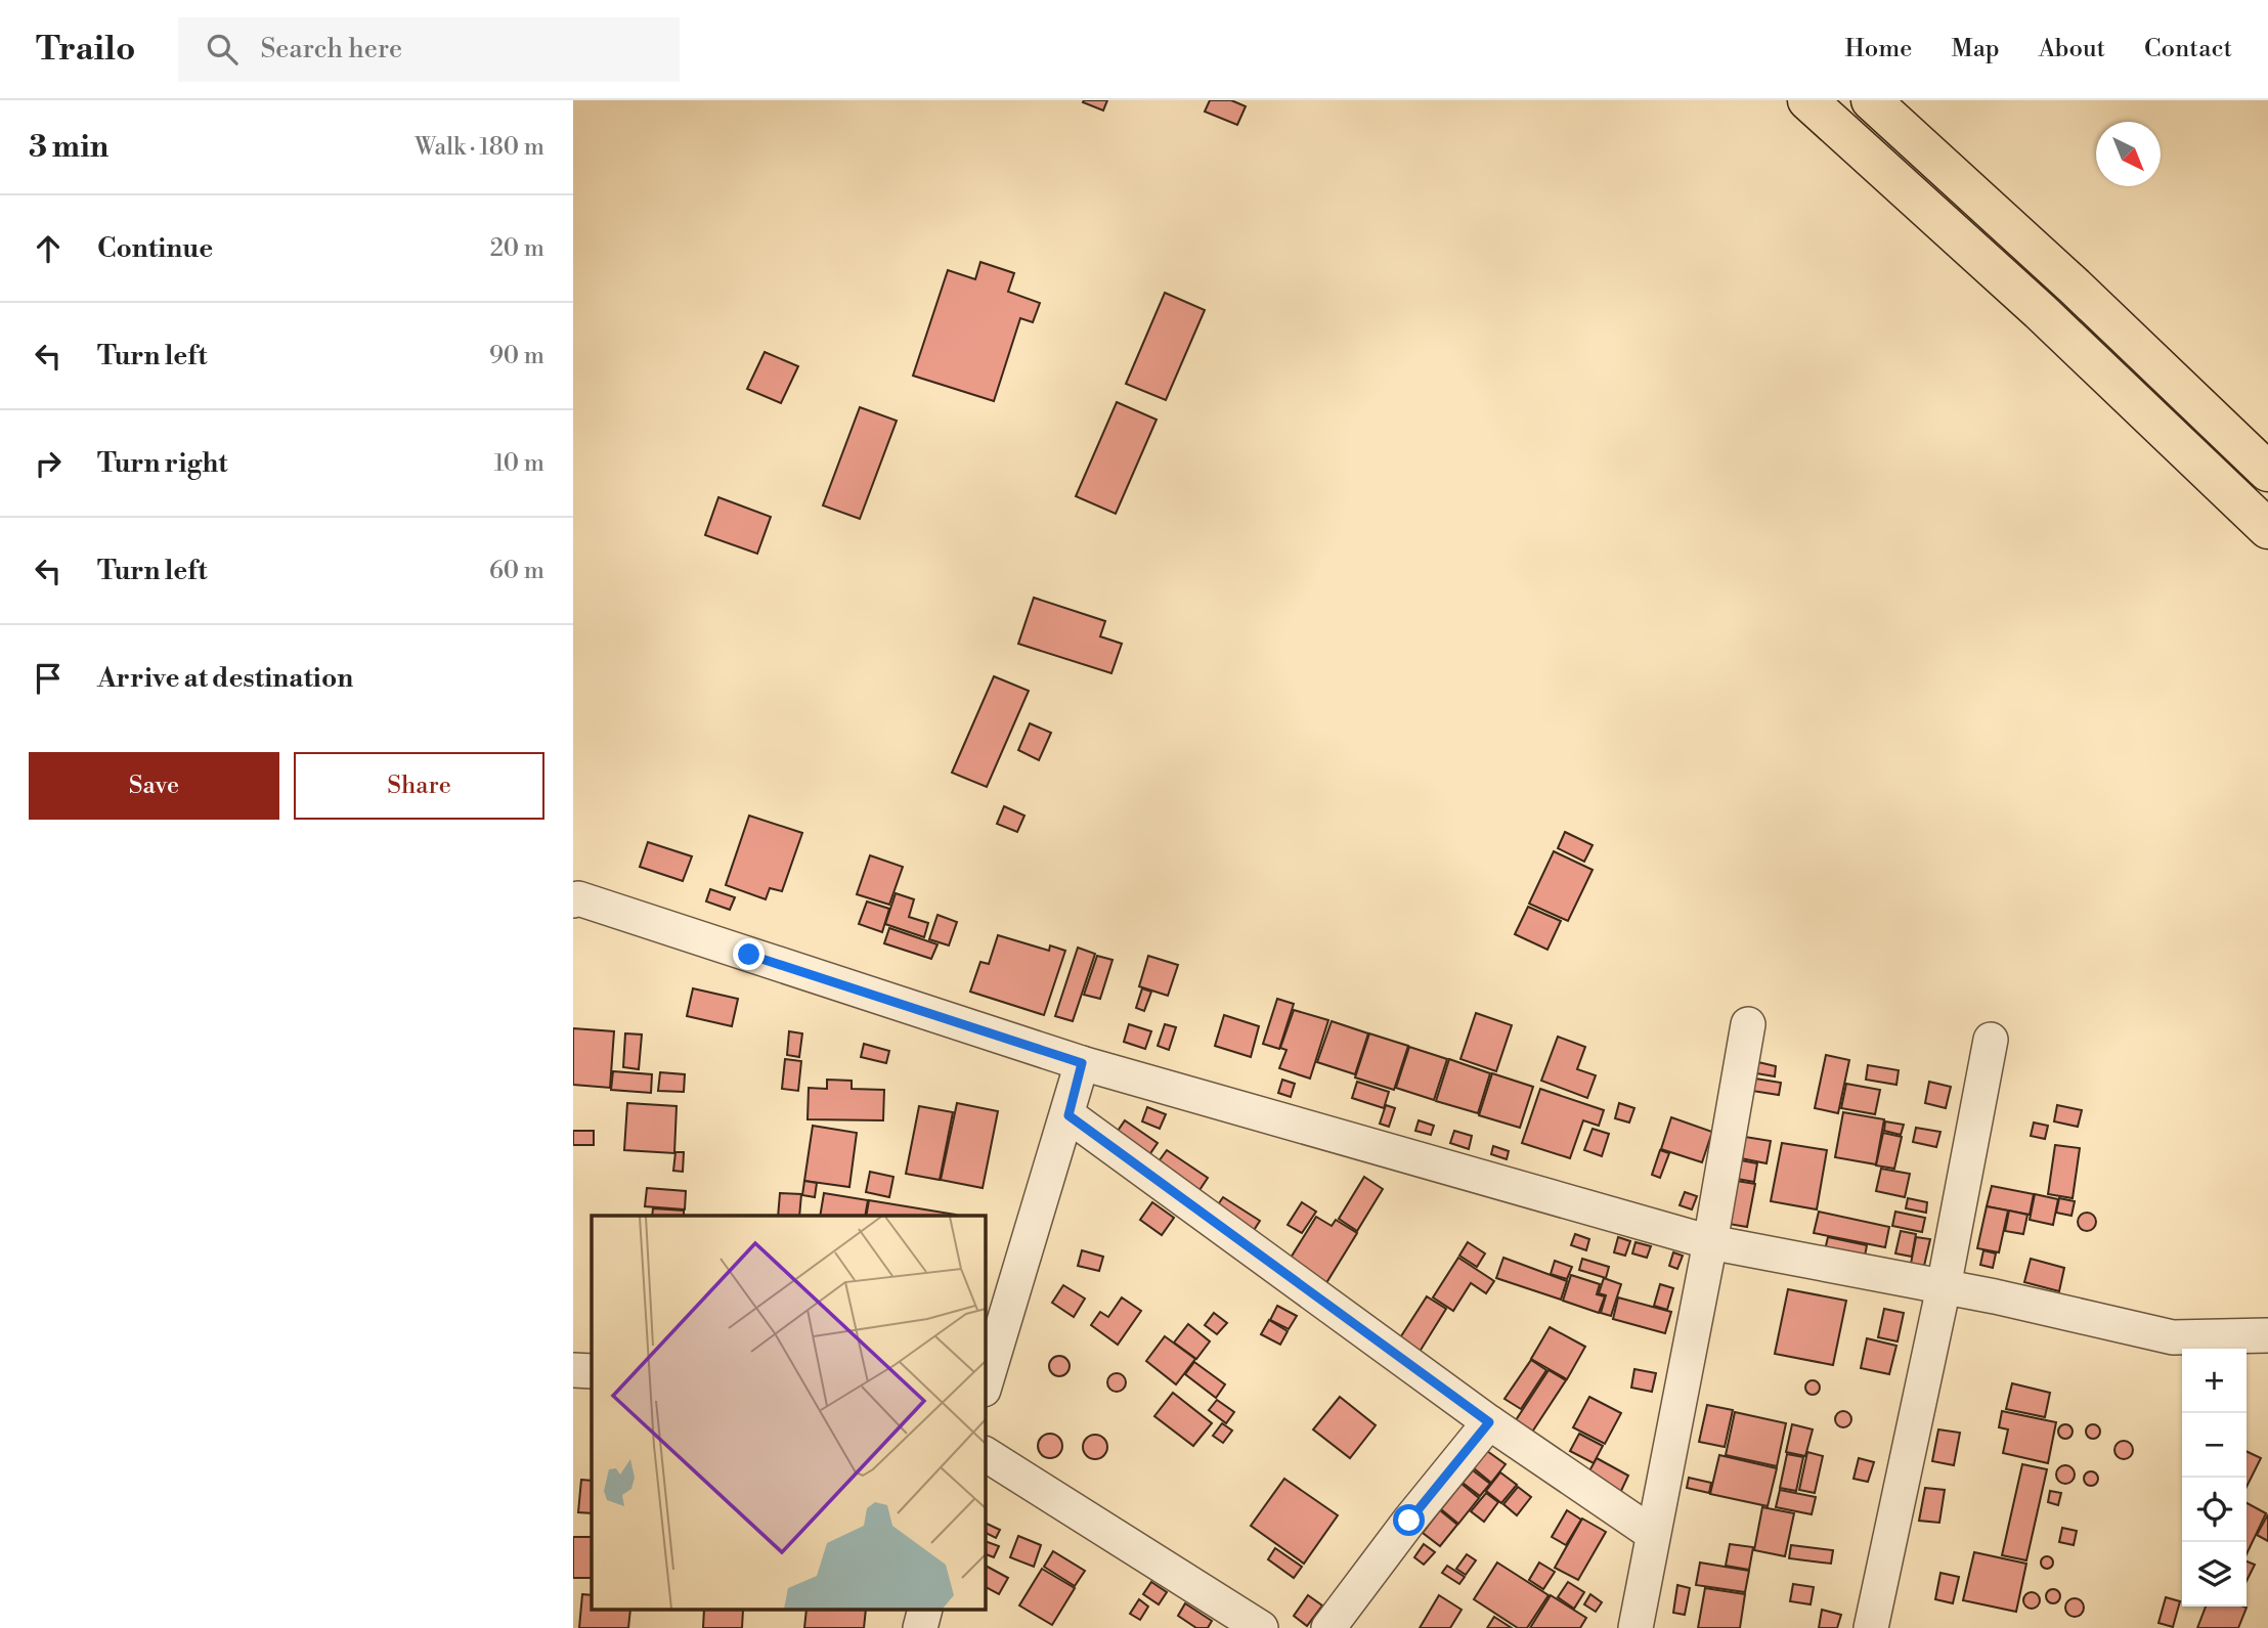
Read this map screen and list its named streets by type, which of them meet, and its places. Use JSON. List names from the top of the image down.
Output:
{
  "north": "bottom right",
  "page": {
    "header": "Trailo",
    "search": "Search here",
    "nav": [
      "Home",
      "Map",
      "About",
      "Contact"
    ],
    "heading": ["3 min", "Walk · 180 m"],
    "list": [
      ["Continue", "20 m"],
      ["Turn left", "90 m"],
      ["Turn right", "10 m"],
      ["Turn left", "60 m"],
      "Arrive at destination"
    ],
    "buttons": ["Save", "Share"],
    "map_buttons": ["+", "−"]
  }
}
